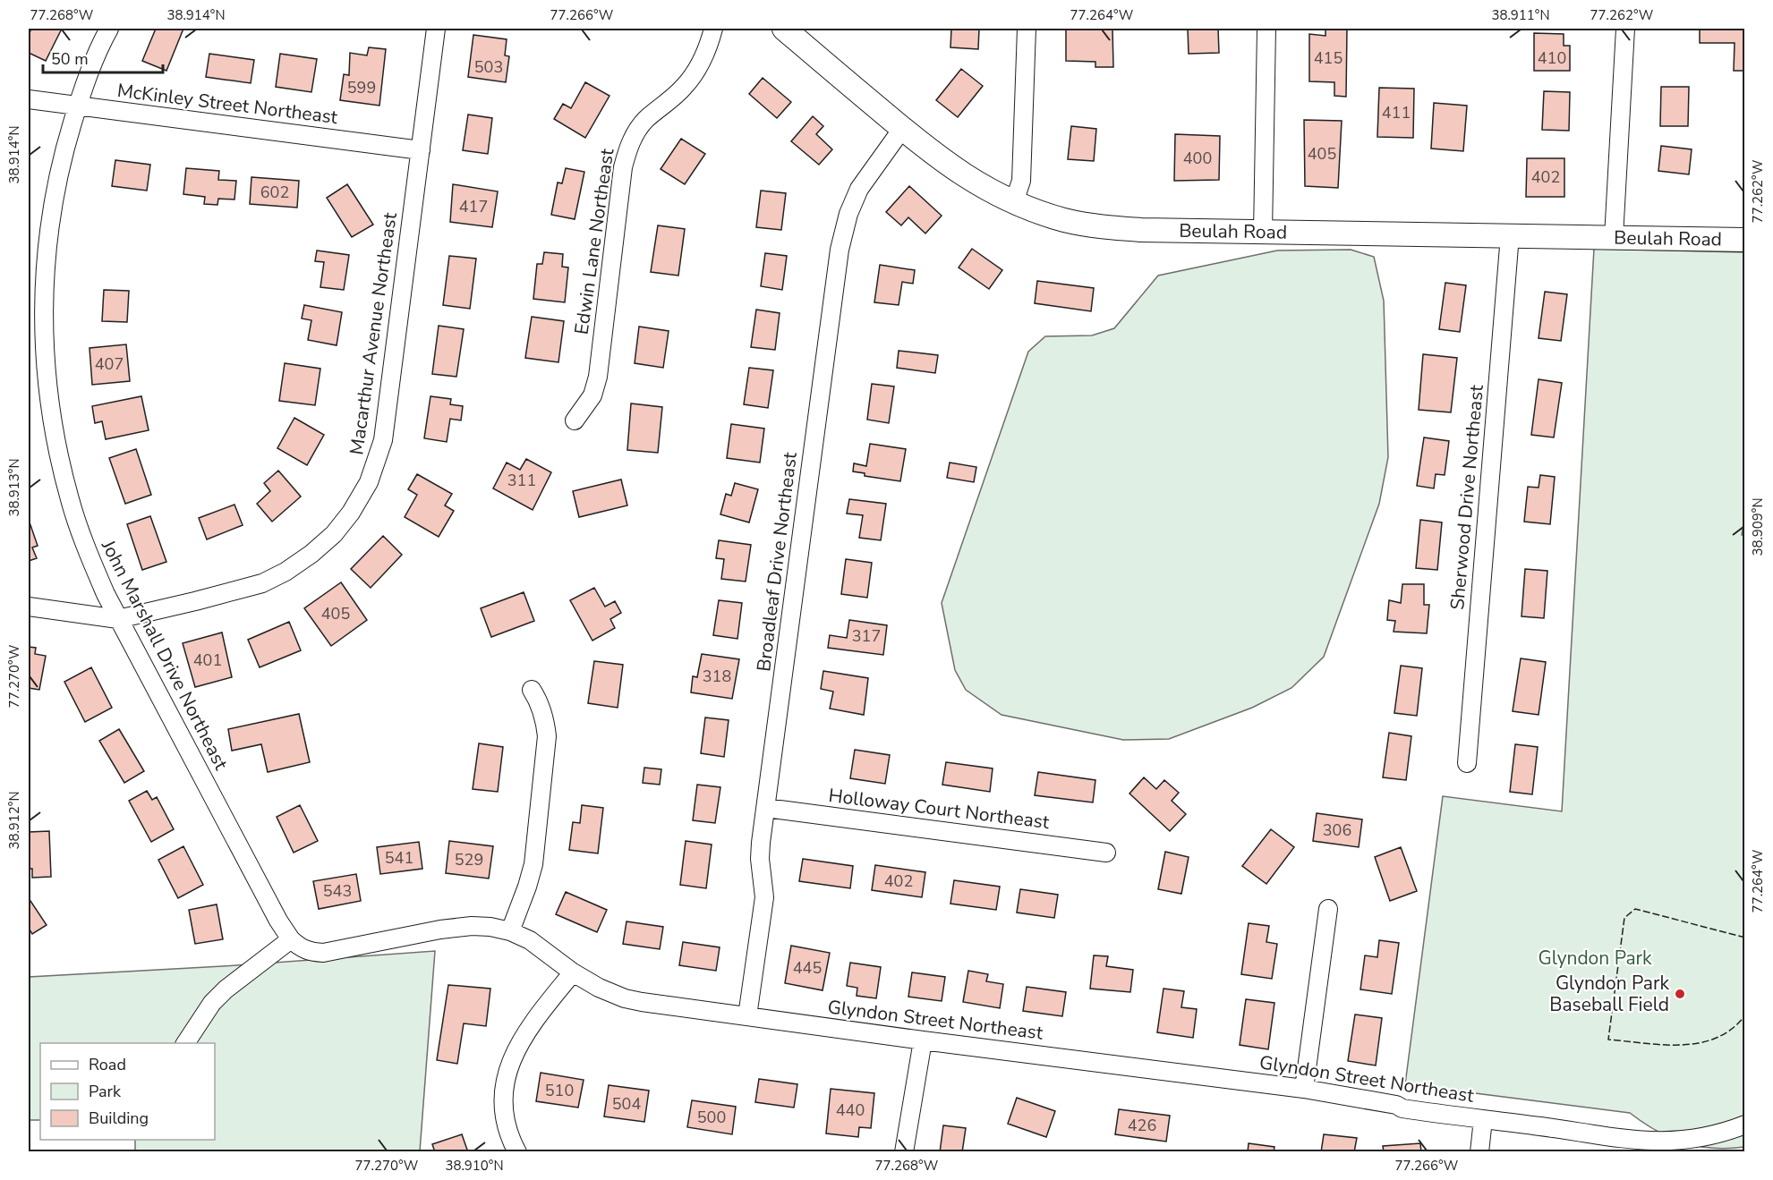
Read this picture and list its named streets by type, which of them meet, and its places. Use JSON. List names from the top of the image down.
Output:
{
  "streets": {
    "main road": ["Beulah Road"],
    "street": [
      "McKinley Street Northeast",
      "Edwin Lane Northeast",
      "Macarthur Avenue Northeast",
      "Sherwood Drive Northeast",
      "Broadleaf Drive Northeast",
      "John Marshall Drive Northeast",
      "Holloway Court Northeast",
      "Glyndon Street Northeast"
    ]
  },
  "crossings": [
    ["McKinley Street Northeast", "Macarthur Avenue Northeast"],
    ["McKinley Street Northeast", "John Marshall Drive Northeast"],
    ["Beulah Road", "Sherwood Drive Northeast"],
    ["Beulah Road", "Broadleaf Drive Northeast"],
    ["Macarthur Avenue Northeast", "John Marshall Drive Northeast"],
    ["Broadleaf Drive Northeast", "Holloway Court Northeast"],
    ["Broadleaf Drive Northeast", "Glyndon Street Northeast"],
    ["John Marshall Drive Northeast", "Glyndon Street Northeast"]
  ],
  "parks": ["Glyndon Park"],
  "places": ["Glyndon Park Baseball Field"],
  "house_numbers": [
    "415",
    "410",
    "503",
    "599",
    "411",
    "405",
    "400",
    "402",
    "602",
    "417",
    "407",
    "311",
    "405",
    "317",
    "401",
    "318",
    "306",
    "541",
    "529",
    "402",
    "543",
    "445",
    "510",
    "504",
    "440",
    "500",
    "426"
  ],
  "legend": ["Road", "Park", "Building"],
  "scale_bar": "50 m",
  "coordinates": [
    "77.268°W",
    "38.914°N",
    "77.266°W",
    "77.264°W",
    "38.911°N",
    "77.262°W",
    "38.913°N",
    "38.909°N",
    "77.270°W",
    "38.912°N",
    "38.910°N"
  ]
}
